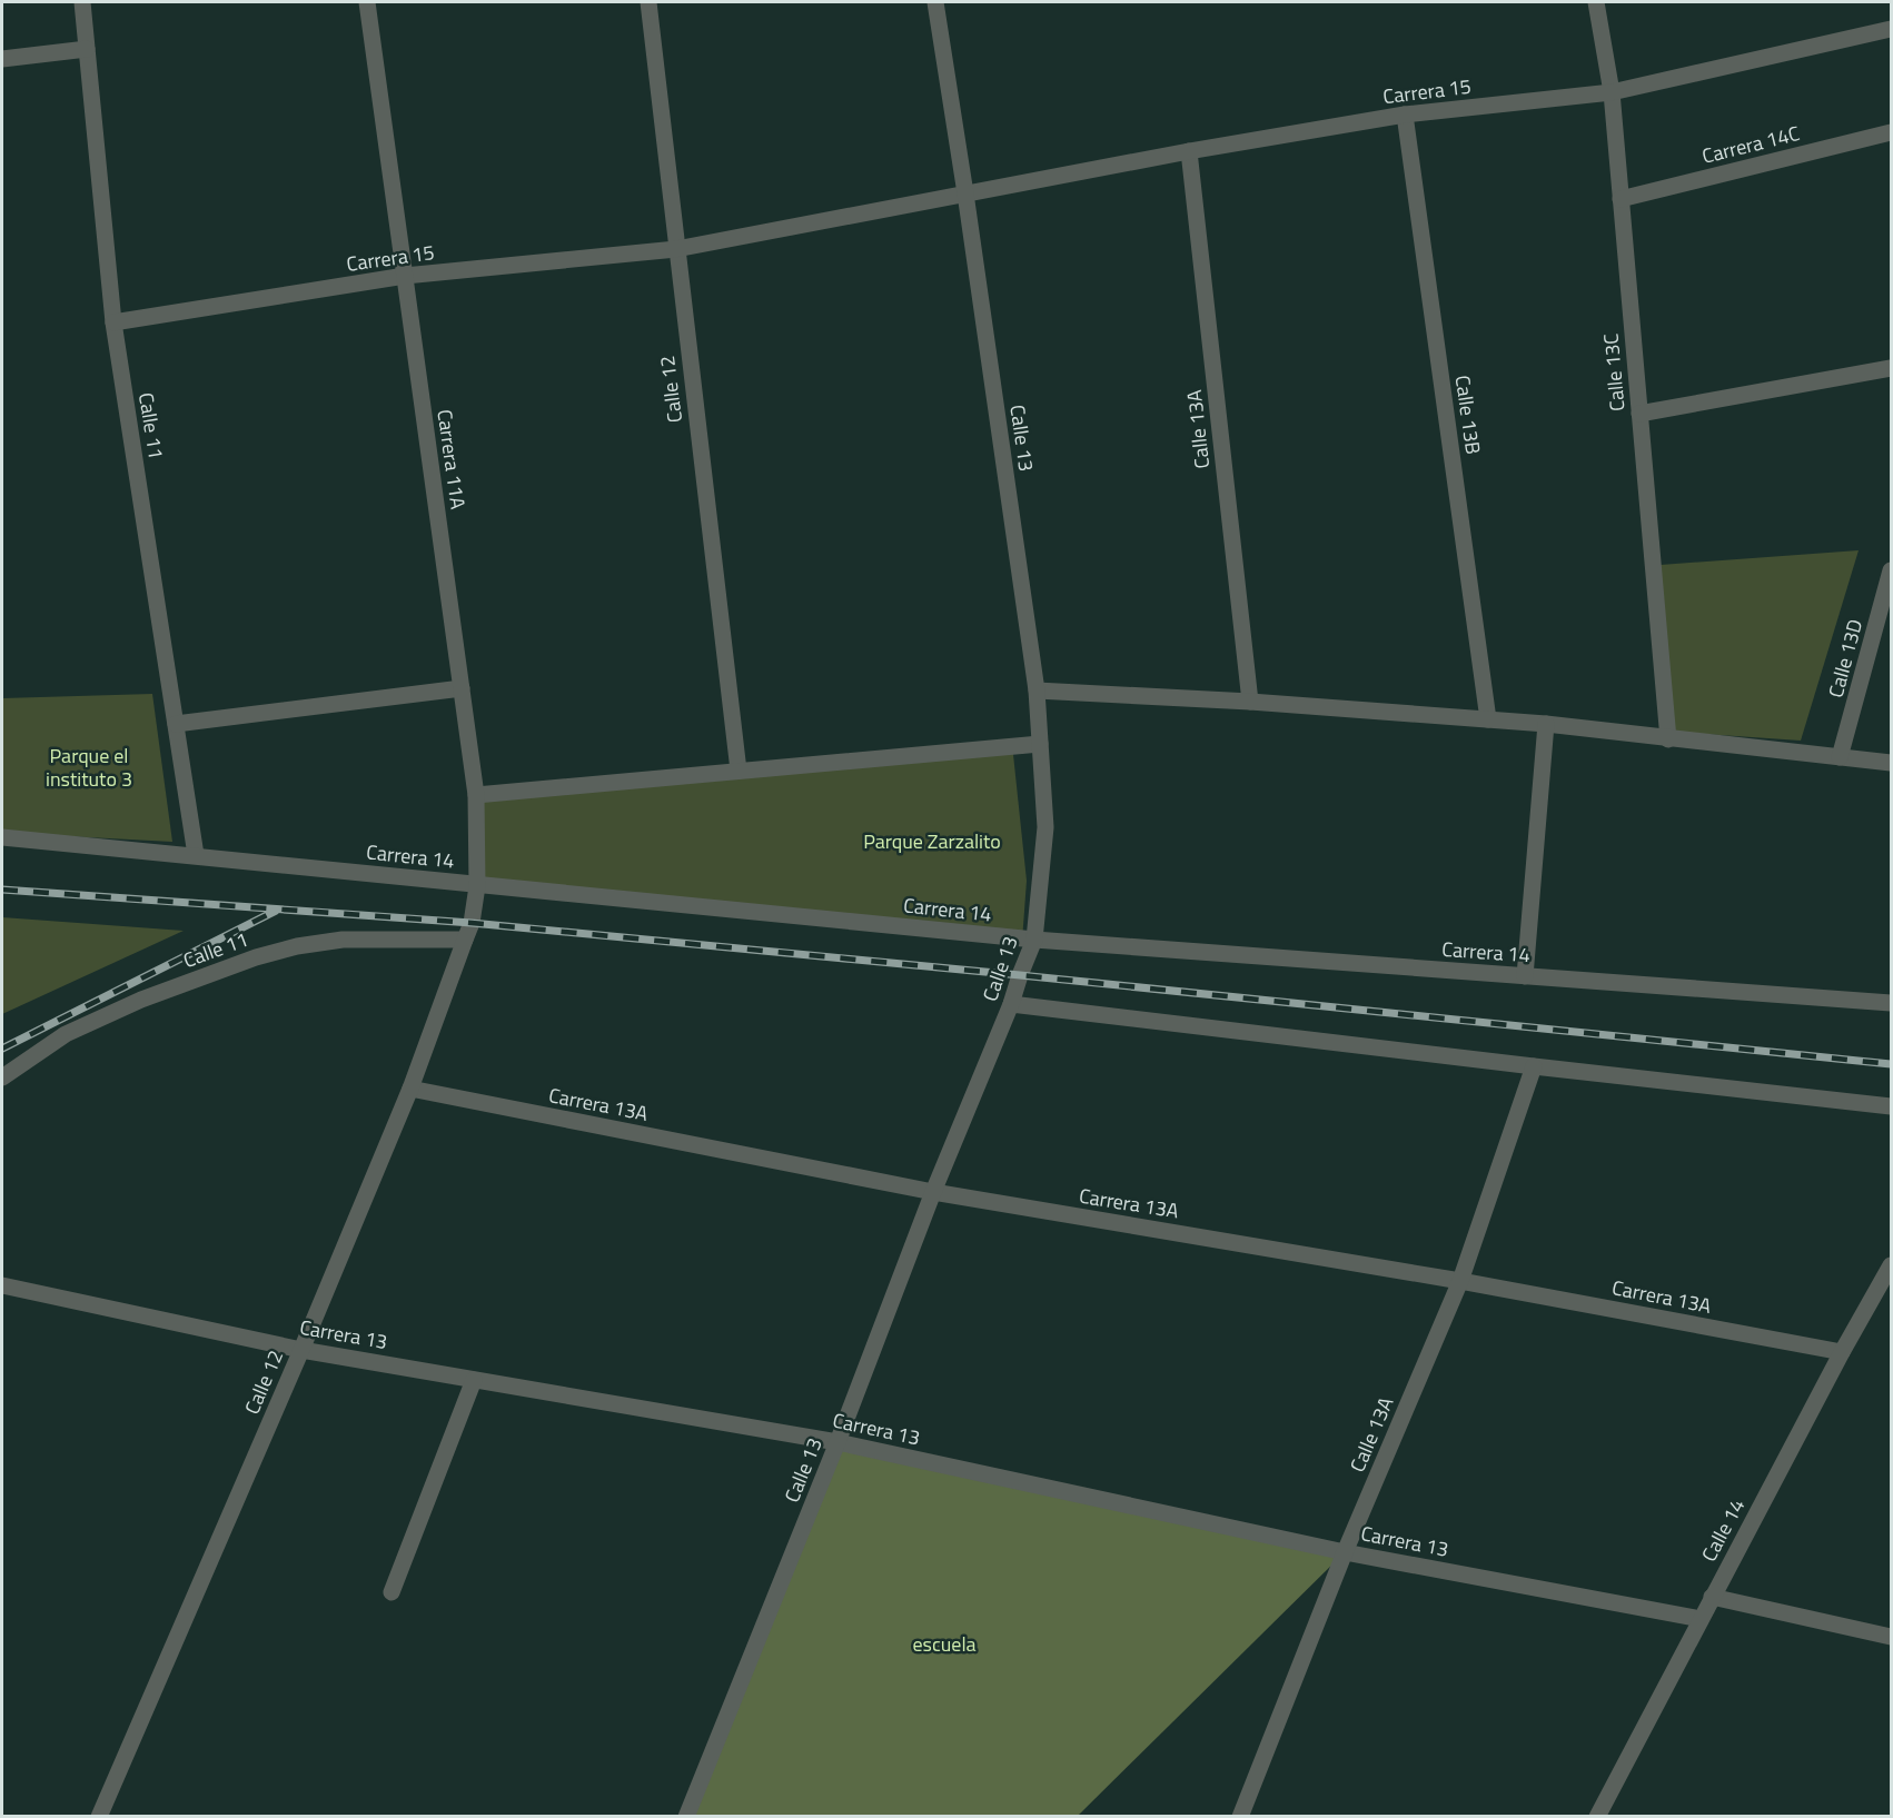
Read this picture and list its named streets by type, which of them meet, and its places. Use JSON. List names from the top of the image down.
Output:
{
  "streets": {
    "street": [
      "Carrera 15",
      "Carrera 14C",
      "Calle 13C",
      "Calle 12",
      "Calle 13B",
      "Calle 11",
      "Calle 13A",
      "Calle 13",
      "Carrera 11A",
      "Calle 13D",
      "Carrera 14",
      "Carrera 13A",
      "Carrera 13",
      "Calle 14"
    ]
  },
  "crossings": [
    ["Carrera 15", "Calle 13C"],
    ["Carrera 15", "Calle 12"],
    ["Carrera 15", "Calle 13B"],
    ["Carrera 15", "Calle 11"],
    ["Carrera 15", "Calle 13A"],
    ["Carrera 15", "Calle 13"],
    ["Carrera 15", "Carrera 11A"],
    ["Carrera 14C", "Calle 13C"],
    ["Calle 12", "Calle 11"],
    ["Calle 12", "Carrera 11A"],
    ["Calle 12", "Carrera 13A"],
    ["Calle 12", "Carrera 13"],
    ["Calle 11", "Carrera 14"],
    ["Calle 13A", "Carrera 13A"],
    ["Calle 13A", "Carrera 13"],
    ["Calle 13", "Carrera 14"],
    ["Calle 13", "Carrera 13A"],
    ["Calle 13", "Carrera 13"],
    ["Carrera 11A", "Carrera 14"],
    ["Carrera 13A", "Calle 14"],
    ["Carrera 13", "Calle 14"]
  ],
  "parks": ["Parque el instituto 3", "Parque Zarzalito", "escuela"]
}
